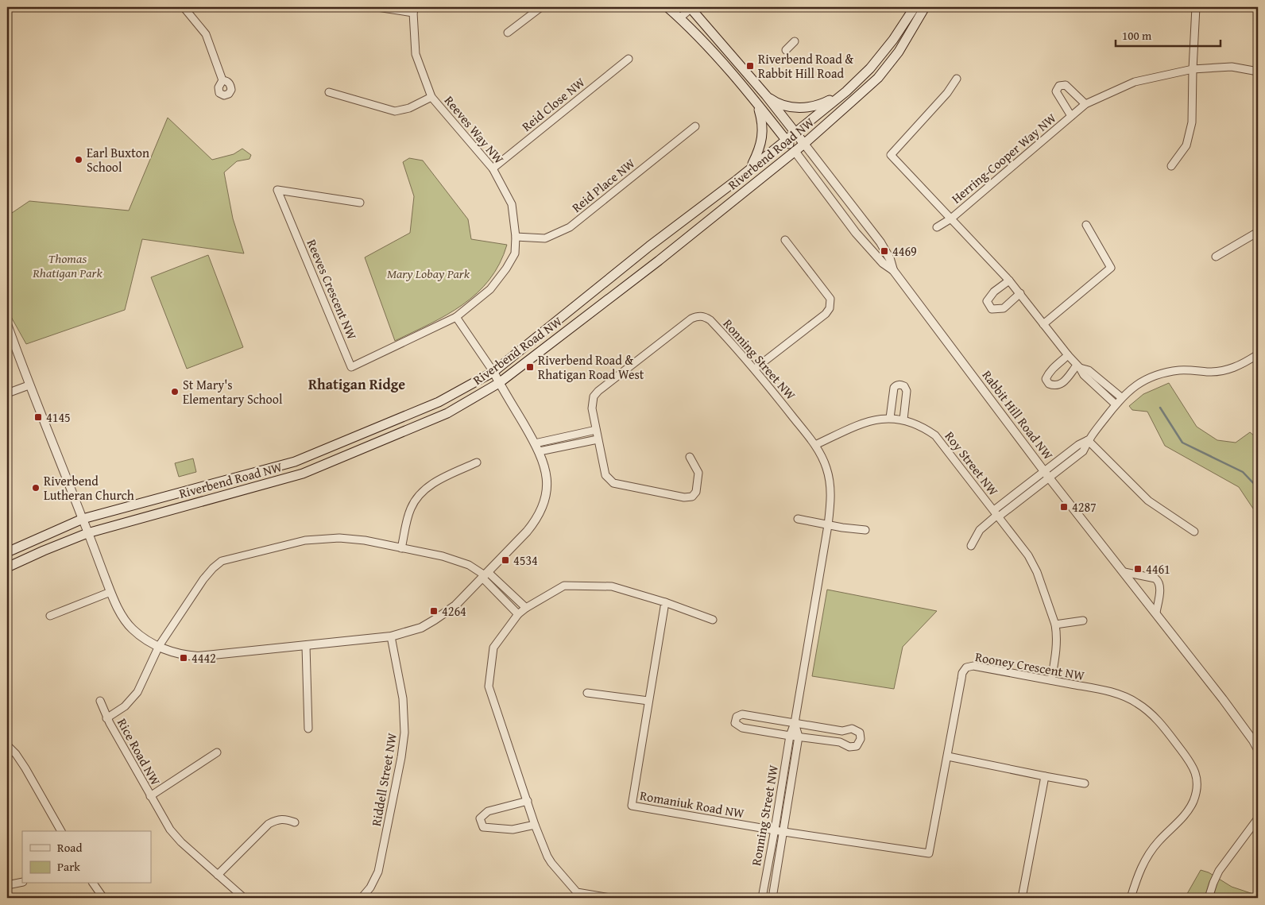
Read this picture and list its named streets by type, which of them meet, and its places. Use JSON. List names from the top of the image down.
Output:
{
  "streets": {
    "main road": ["Riverbend Road NW", "Rabbit Hill Road NW"],
    "street": [
      "Reid Close NW",
      "Reeves Way NW",
      "Herring-Cooper Way NW",
      "Reid Place NW",
      "Reeves Crescent NW",
      "Ronning Street NW",
      "Roy Street NW",
      "Rooney Crescent NW",
      "Rice Road NW",
      "Riddell Street NW",
      "Romaniuk Road NW"
    ]
  },
  "crossings": [
    ["Reid Close NW", "Reeves Way NW"],
    ["Reeves Way NW", "Reid Place NW"],
    ["Reeves Way NW", "Reeves Crescent NW"],
    ["Riverbend Road NW", "Rabbit Hill Road NW"],
    ["Ronning Street NW", "Roy Street NW"],
    ["Ronning Street NW", "Rooney Crescent NW"],
    ["Ronning Street NW", "Romaniuk Road NW"],
    ["Roy Street NW", "Rooney Crescent NW"],
    ["Rooney Crescent NW", "Romaniuk Road NW"]
  ],
  "districts": ["Rhatigan Ridge"],
  "parks": ["Thomas Rhatigan Park", "Mary Lobay Park"],
  "places": {
    "transit": [
      "Riverbend Road & Rabbit Hill Road",
      "4469",
      "Riverbend Road & Rhatigan Road West",
      "4145",
      "4287",
      "4534",
      "4461",
      "4264",
      "4442"
    ],
    "other": ["Earl Buxton School", "St Mary's Elementary School", "Riverbend Lutheran Church"]
  },
  "legend": ["Road", "Park"],
  "scale_bar": "100 m"
}
